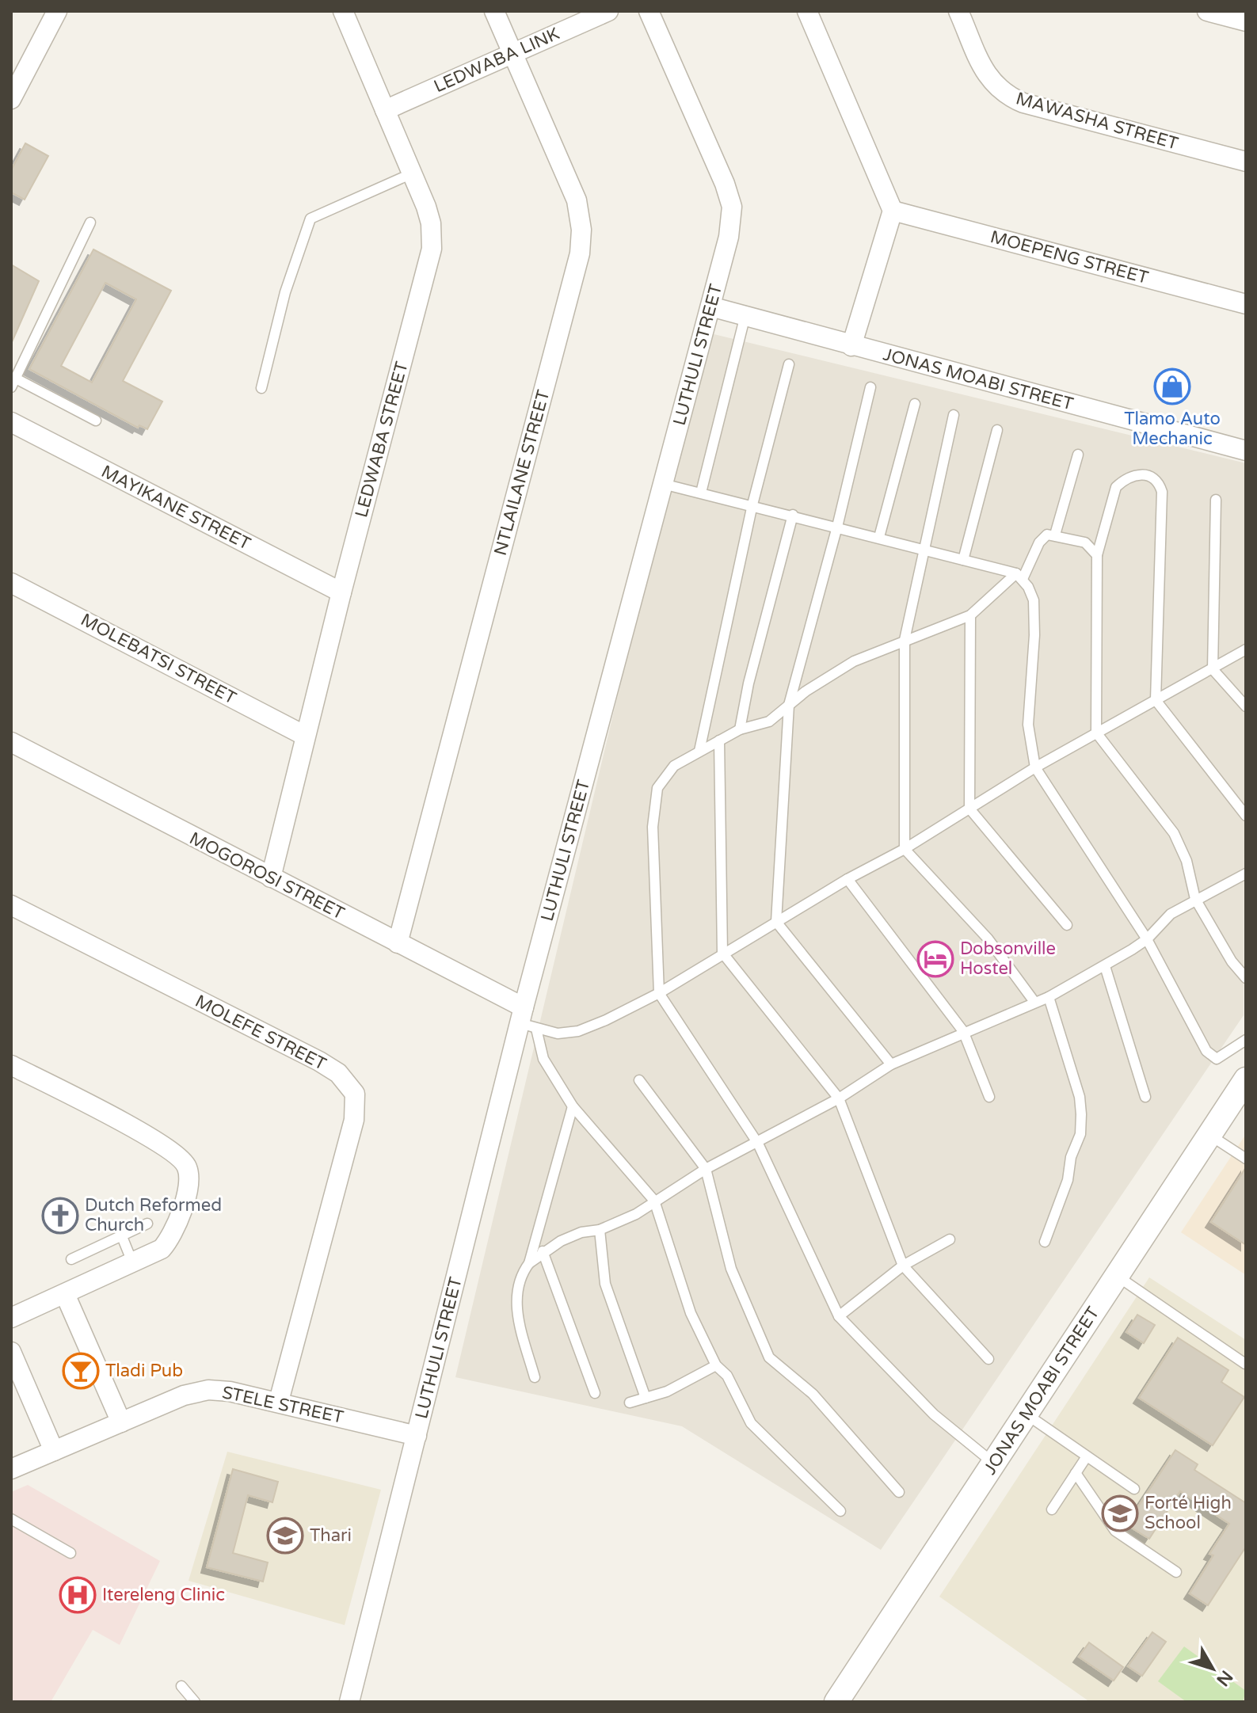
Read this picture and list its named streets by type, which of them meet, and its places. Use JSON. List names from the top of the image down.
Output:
{
  "streets": {
    "street": [
      "LEDWABA LINK",
      "MAWASHA STREET",
      "MOEPENG STREET",
      "LUTHULI STREET",
      "JONAS MOABI STREET",
      "LEDWABA STREET",
      "NTLAILANE STREET",
      "MAYIKANE STREET",
      "MOLEBATSI STREET",
      "MOGOROSI STREET",
      "MOLEFE STREET",
      "STELE STREET"
    ]
  },
  "crossings": [
    ["LEDWABA LINK", "LEDWABA STREET"],
    ["LEDWABA LINK", "NTLAILANE STREET"],
    ["LUTHULI STREET", "JONAS MOABI STREET"],
    ["LUTHULI STREET", "MOGOROSI STREET"],
    ["LUTHULI STREET", "STELE STREET"],
    ["LEDWABA STREET", "MAYIKANE STREET"],
    ["LEDWABA STREET", "MOLEBATSI STREET"],
    ["LEDWABA STREET", "MOGOROSI STREET"],
    ["NTLAILANE STREET", "MOGOROSI STREET"],
    ["MOLEFE STREET", "STELE STREET"]
  ],
  "places": {
    "shop": ["Tlamo Auto Mechanic"],
    "hotel": ["Dobsonville Hostel"],
    "church": ["Dutch Reformed Church"],
    "bar": ["Tladi Pub"],
    "school or university": ["Forté High School", "Thari"],
    "hospital": ["Itereleng Clinic"]
  },
  "north": "bottom right"
}
